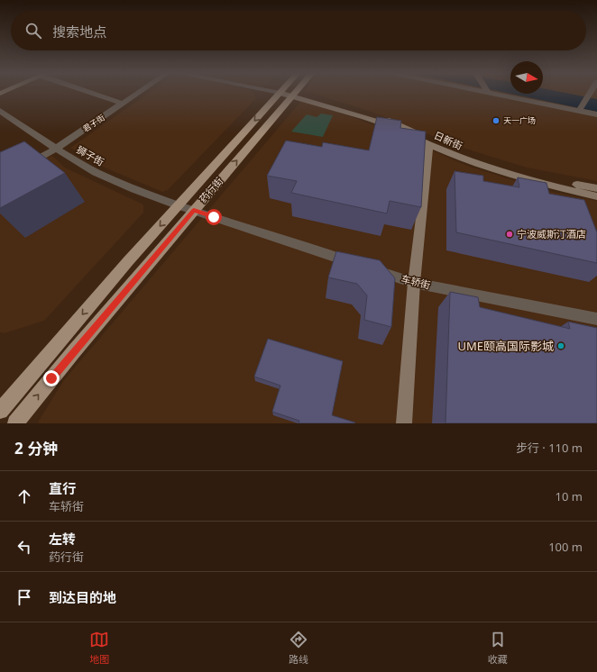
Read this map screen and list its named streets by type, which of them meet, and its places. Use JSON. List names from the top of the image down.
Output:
{
  "streets": {
    "main road": ["药行街"],
    "street": [
      "君子街",
      "日新街",
      "狮子街",
      "车轿街"
    ]
  },
  "crossings": [
    ["君子街", "狮子街"],
    ["日新街", "药行街"],
    ["狮子街", "药行街"],
    ["狮子街", "车轿街"],
    ["药行街", "车轿街"]
  ],
  "places": ["天一广场", "宁波威斯汀酒店", "UME颐高国际影城"],
  "north": "right",
  "page": {
    "search": "搜索地点",
    "heading": ["2 分钟", "步行 · 110 m"],
    "list": [
      ["直行", "车轿街", "10 m"],
      ["左转", "药行街", "100 m"],
      "到达目的地"
    ],
    "nav": ["地图", "路线", "收藏"]
  }
}
